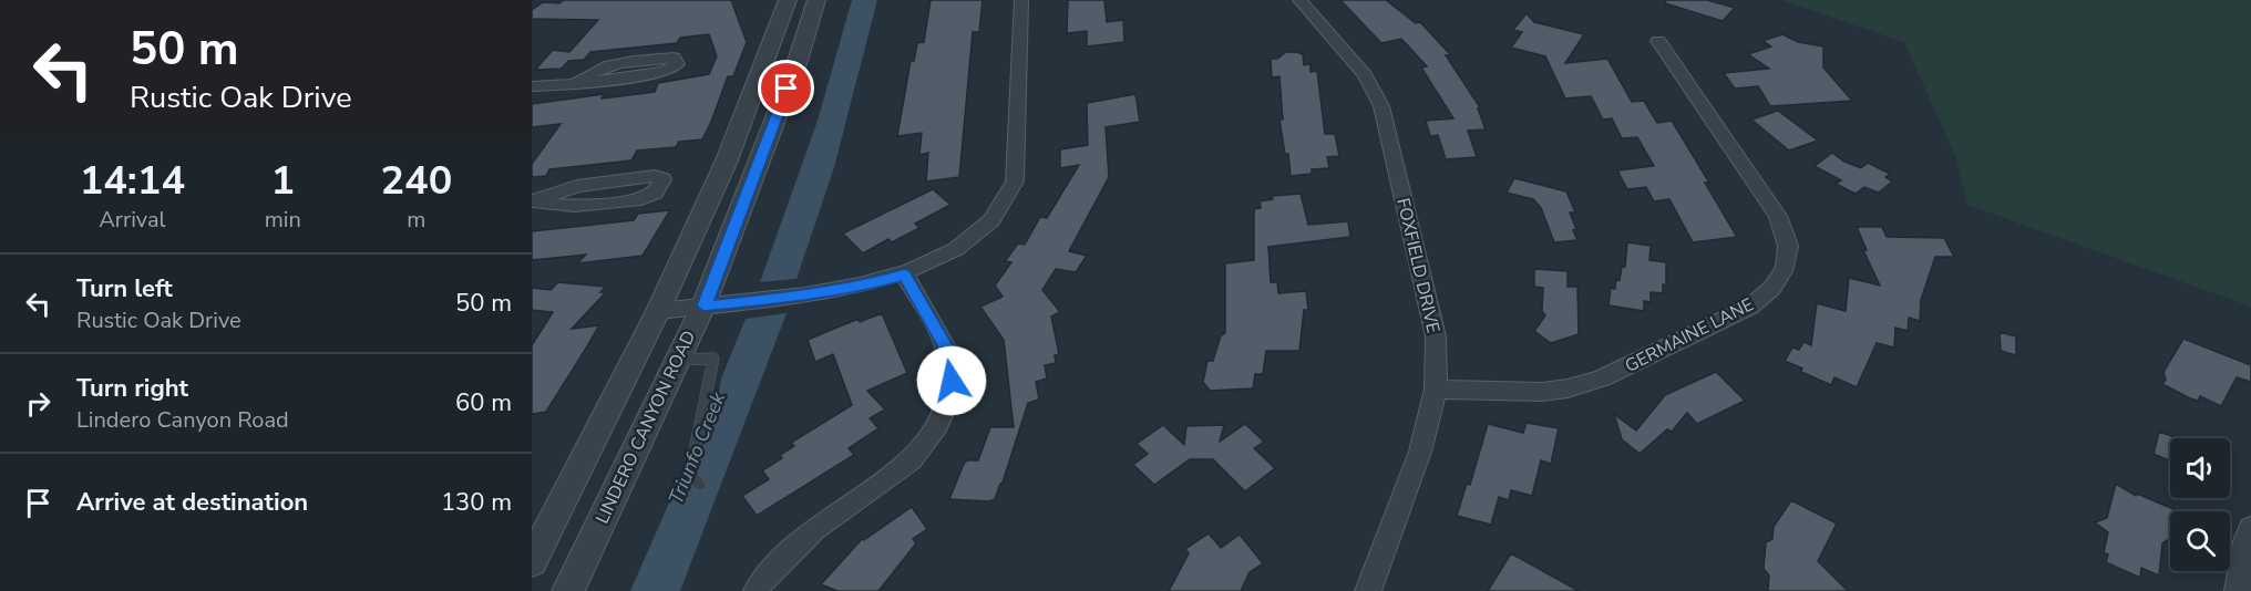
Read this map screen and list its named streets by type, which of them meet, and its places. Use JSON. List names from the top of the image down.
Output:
{
  "streets": {
    "street": ["FOXFIELD DRIVE", "GERMAINE LANE", "LINDERO CANYON ROAD"]
  },
  "crossings": [
    ["FOXFIELD DRIVE", "GERMAINE LANE"]
  ],
  "water": ["Triunfo Creek"],
  "page": {
    "turn": ["50 m", "Rustic Oak Drive"],
    "eta": [
      "14:14",
      "Arrival",
      "1",
      "min",
      "240",
      "m"
    ],
    "list": [
      {
        "name": "Turn left",
        "note": "Rustic Oak Drive",
        "value": "50 m"
      },
      {
        "name": "Turn right",
        "note": "Lindero Canyon Road",
        "value": "60 m"
      },
      {
        "name": "Arrive at destination",
        "value": "130 m"
      }
    ]
  }
}
